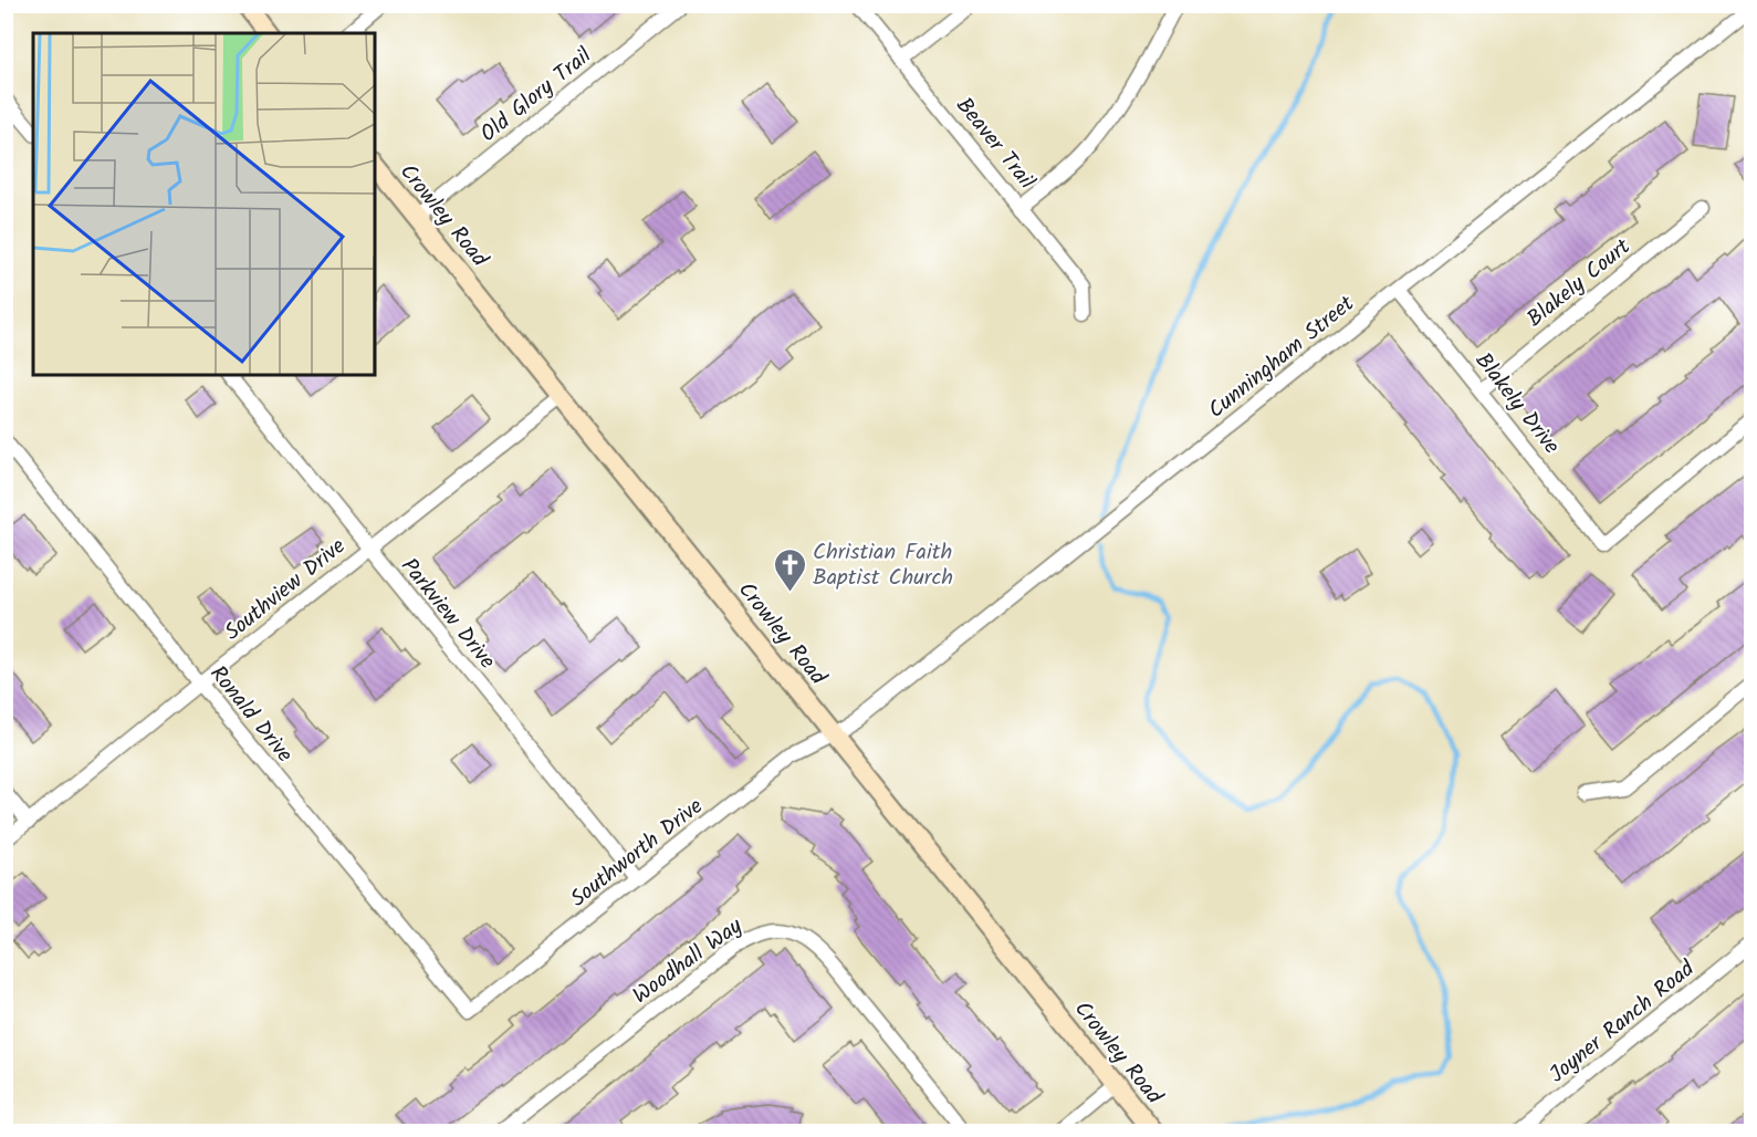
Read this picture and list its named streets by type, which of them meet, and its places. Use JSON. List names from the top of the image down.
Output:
{
  "streets": {
    "main road": ["Crowley Road"],
    "street": [
      "Old Glory Trail",
      "Beaver Trail",
      "Blakely Court",
      "Cunningham Street",
      "Blakely Drive",
      "Southview Drive",
      "Parkview Drive",
      "Ronald Drive",
      "Southworth Drive",
      "Woodhall Way",
      "Joyner Ranch Road"
    ]
  },
  "crossings": [
    ["Old Glory Trail", "Crowley Road"],
    ["Crowley Road", "Cunningham Street"],
    ["Crowley Road", "Southview Drive"],
    ["Crowley Road", "Southworth Drive"],
    ["Blakely Court", "Blakely Drive"],
    ["Cunningham Street", "Blakely Drive"],
    ["Cunningham Street", "Southworth Drive"],
    ["Southview Drive", "Parkview Drive"],
    ["Southview Drive", "Ronald Drive"],
    ["Parkview Drive", "Southworth Drive"],
    ["Ronald Drive", "Southworth Drive"]
  ],
  "places": {
    "church": ["Christian Faith Baptist Church"]
  }
}
